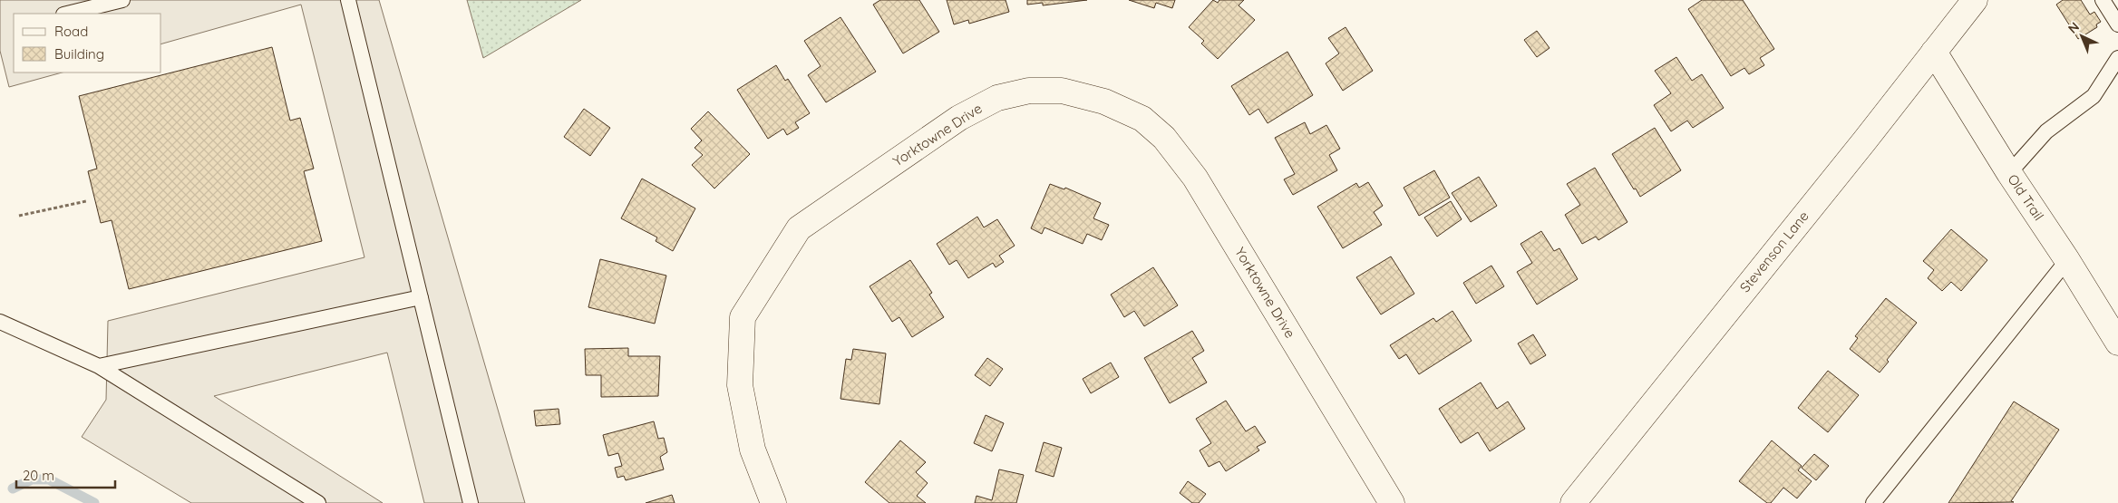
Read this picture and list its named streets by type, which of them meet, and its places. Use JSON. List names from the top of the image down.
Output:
{
  "streets": {
    "street": ["Yorktowne Drive", "Old Trail", "Stevenson Lane"]
  },
  "crossings": [
    ["Old Trail", "Stevenson Lane"]
  ],
  "legend": ["Road", "Building"],
  "scale_bar": "20 m",
  "north": "top left"
}
